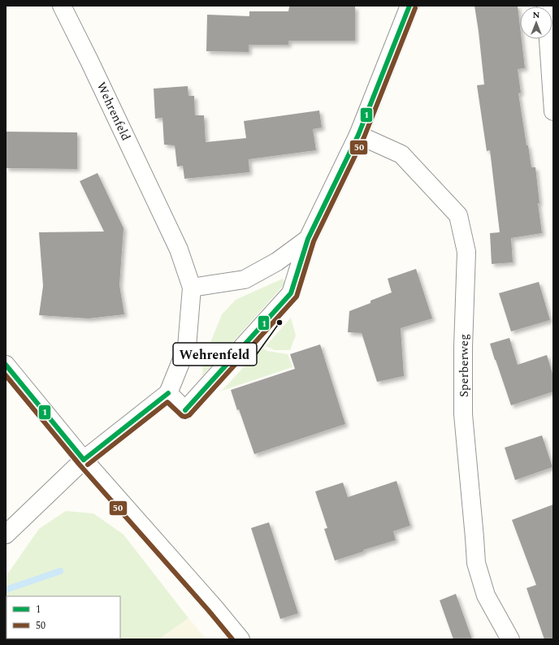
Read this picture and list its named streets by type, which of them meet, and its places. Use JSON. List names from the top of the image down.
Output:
{
  "streets": {
    "street": ["Wehrenfeld", "Sperberweg"]
  },
  "places": ["Wehrenfeld"],
  "lines": ["transit line 1", "transit line 50"],
  "legend": ["1", "50"],
  "north": "top"
}
